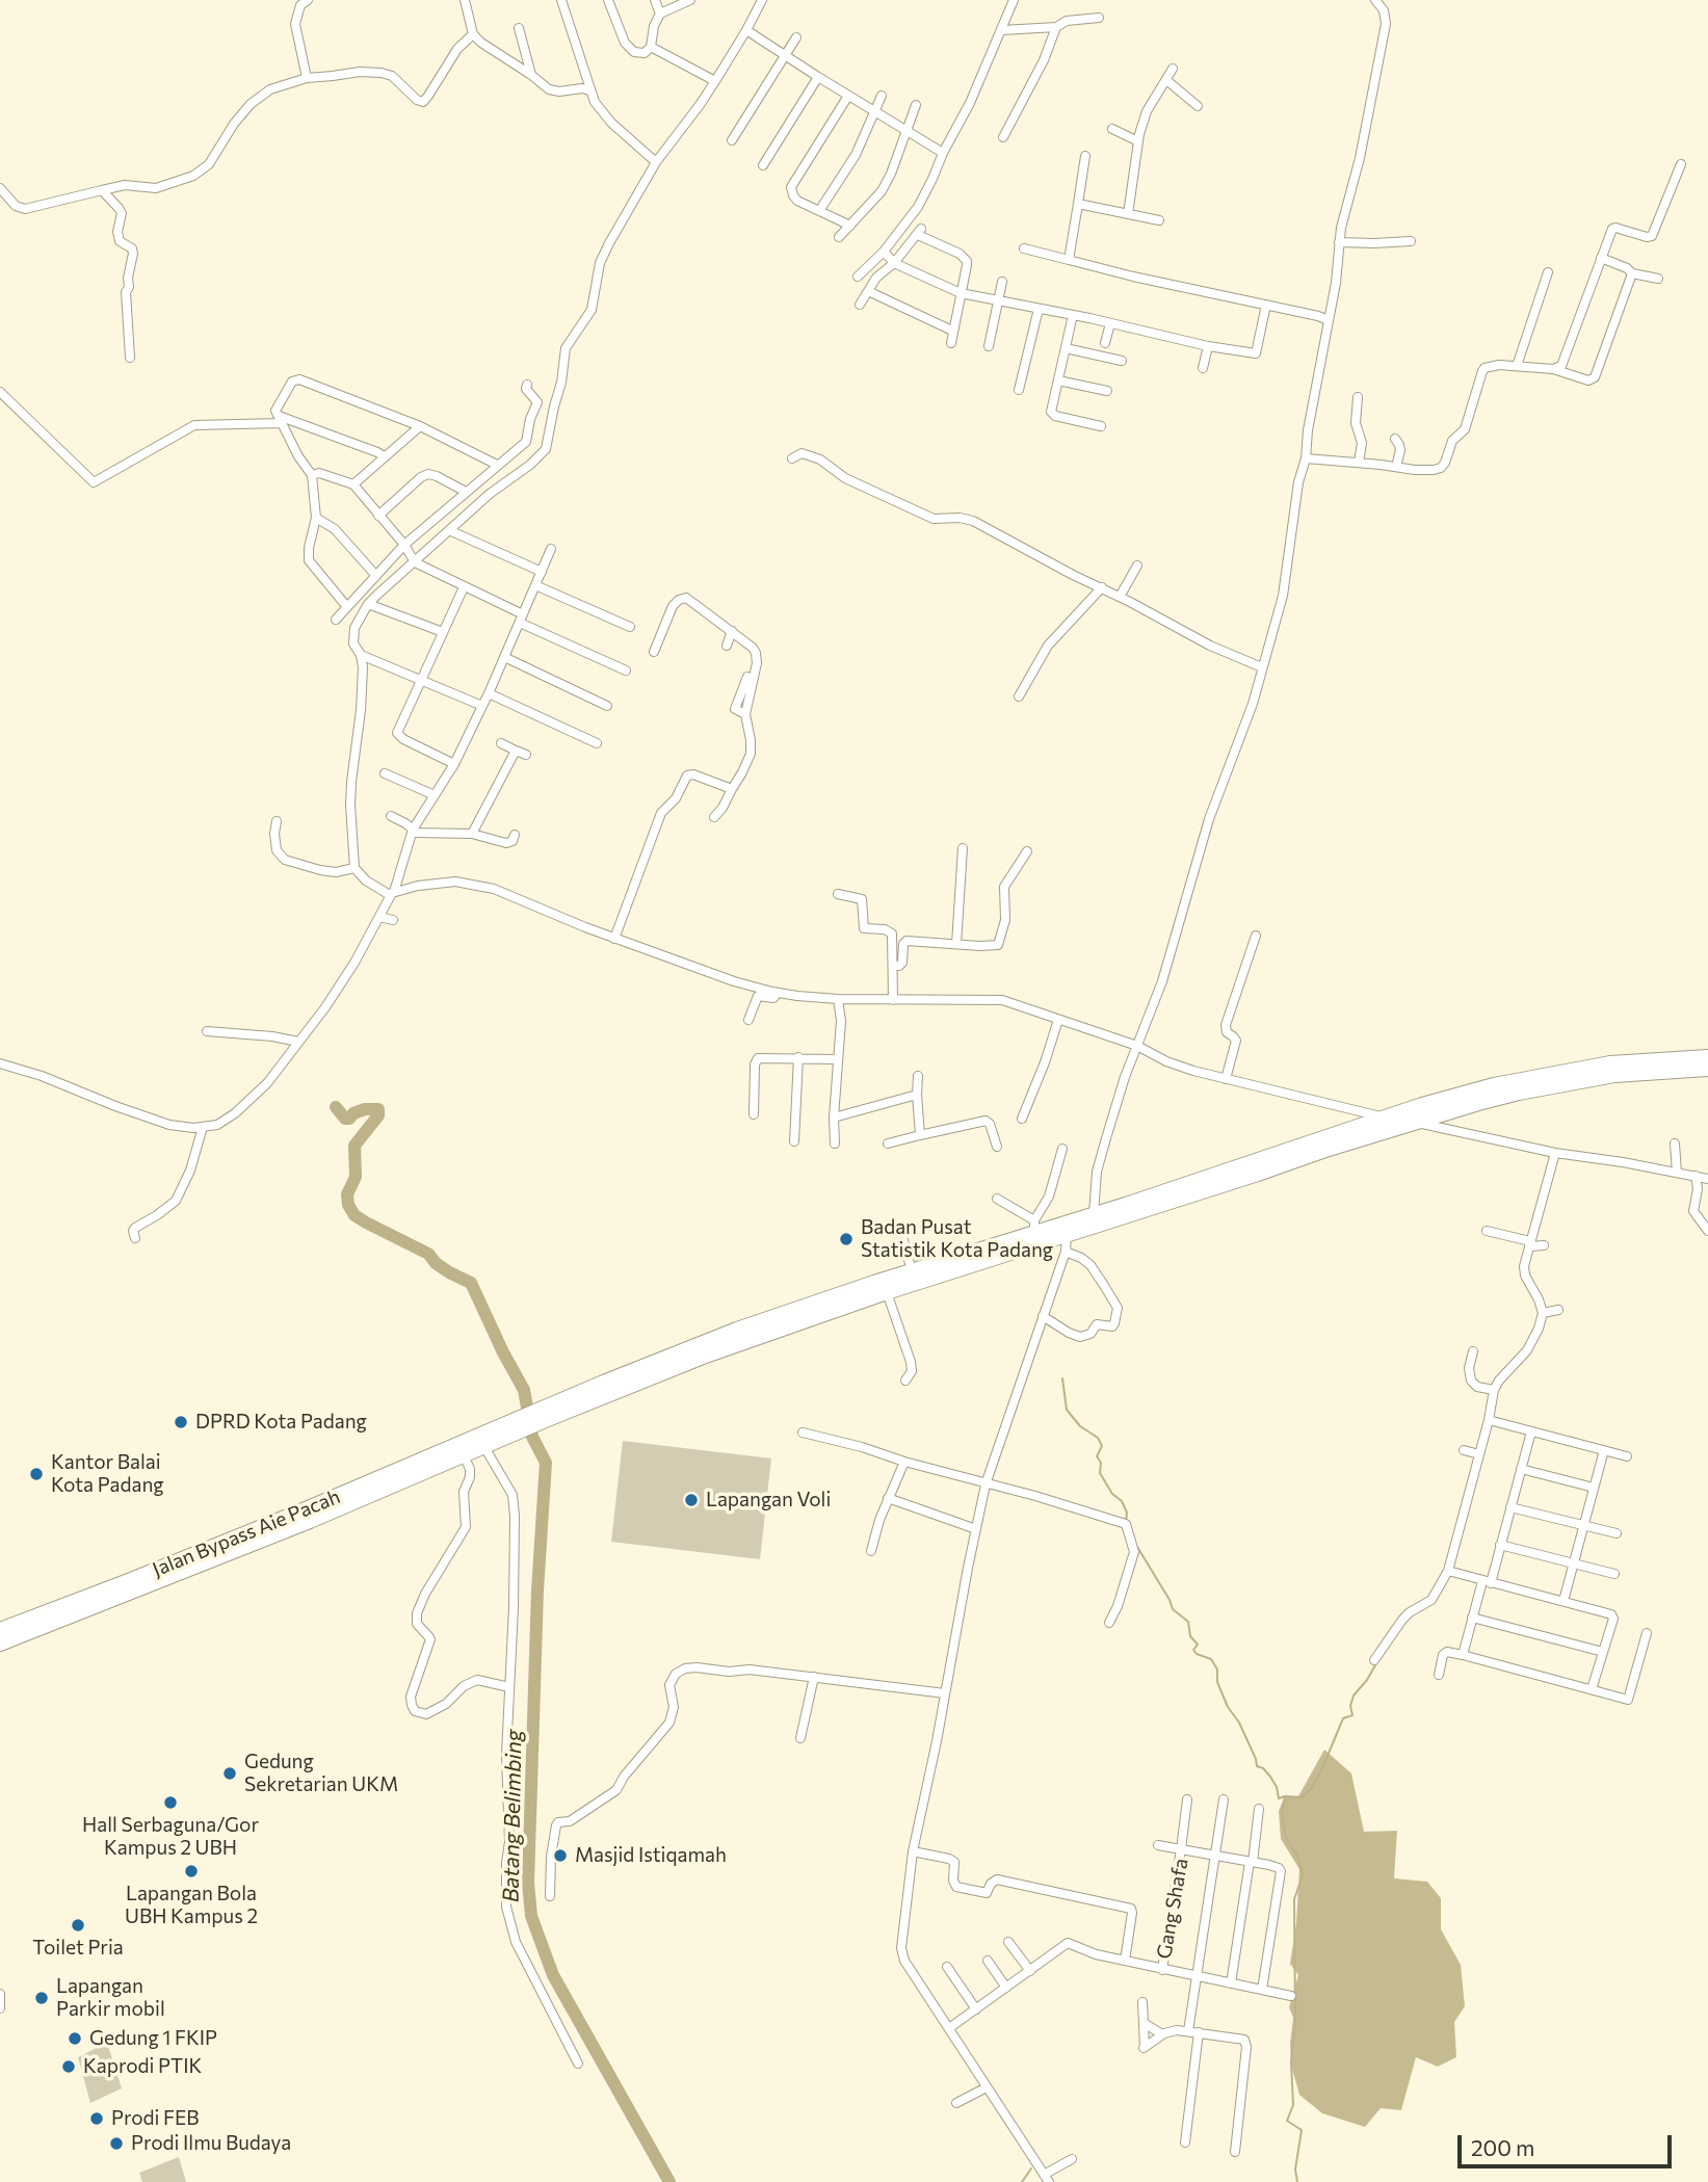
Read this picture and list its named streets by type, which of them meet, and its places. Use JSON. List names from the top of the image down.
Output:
{
  "streets": {
    "highway": ["Jalan Bypass Aie Pacah"],
    "street": ["Gang Shafa"]
  },
  "water": ["Batang Belimbing"],
  "places": [
    "Badan Pusat Statistik Kota Padang",
    "DPRD Kota Padang",
    "Kantor Balai Kota Padang",
    "Lapangan Voli",
    "Gedung Sekretarian UKM",
    "Hall Serbaguna/Gor Kampus 2 UBH",
    "Masjid Istiqamah",
    "Lapangan Bola UBH Kampus 2",
    "Toilet Pria",
    "Lapangan Parkir mobil",
    "Gedung 1 FKIP",
    "Kaprodi PTIK",
    "Prodi FEB",
    "Prodi Ilmu Budaya"
  ],
  "scale_bar": "200 m"
}
